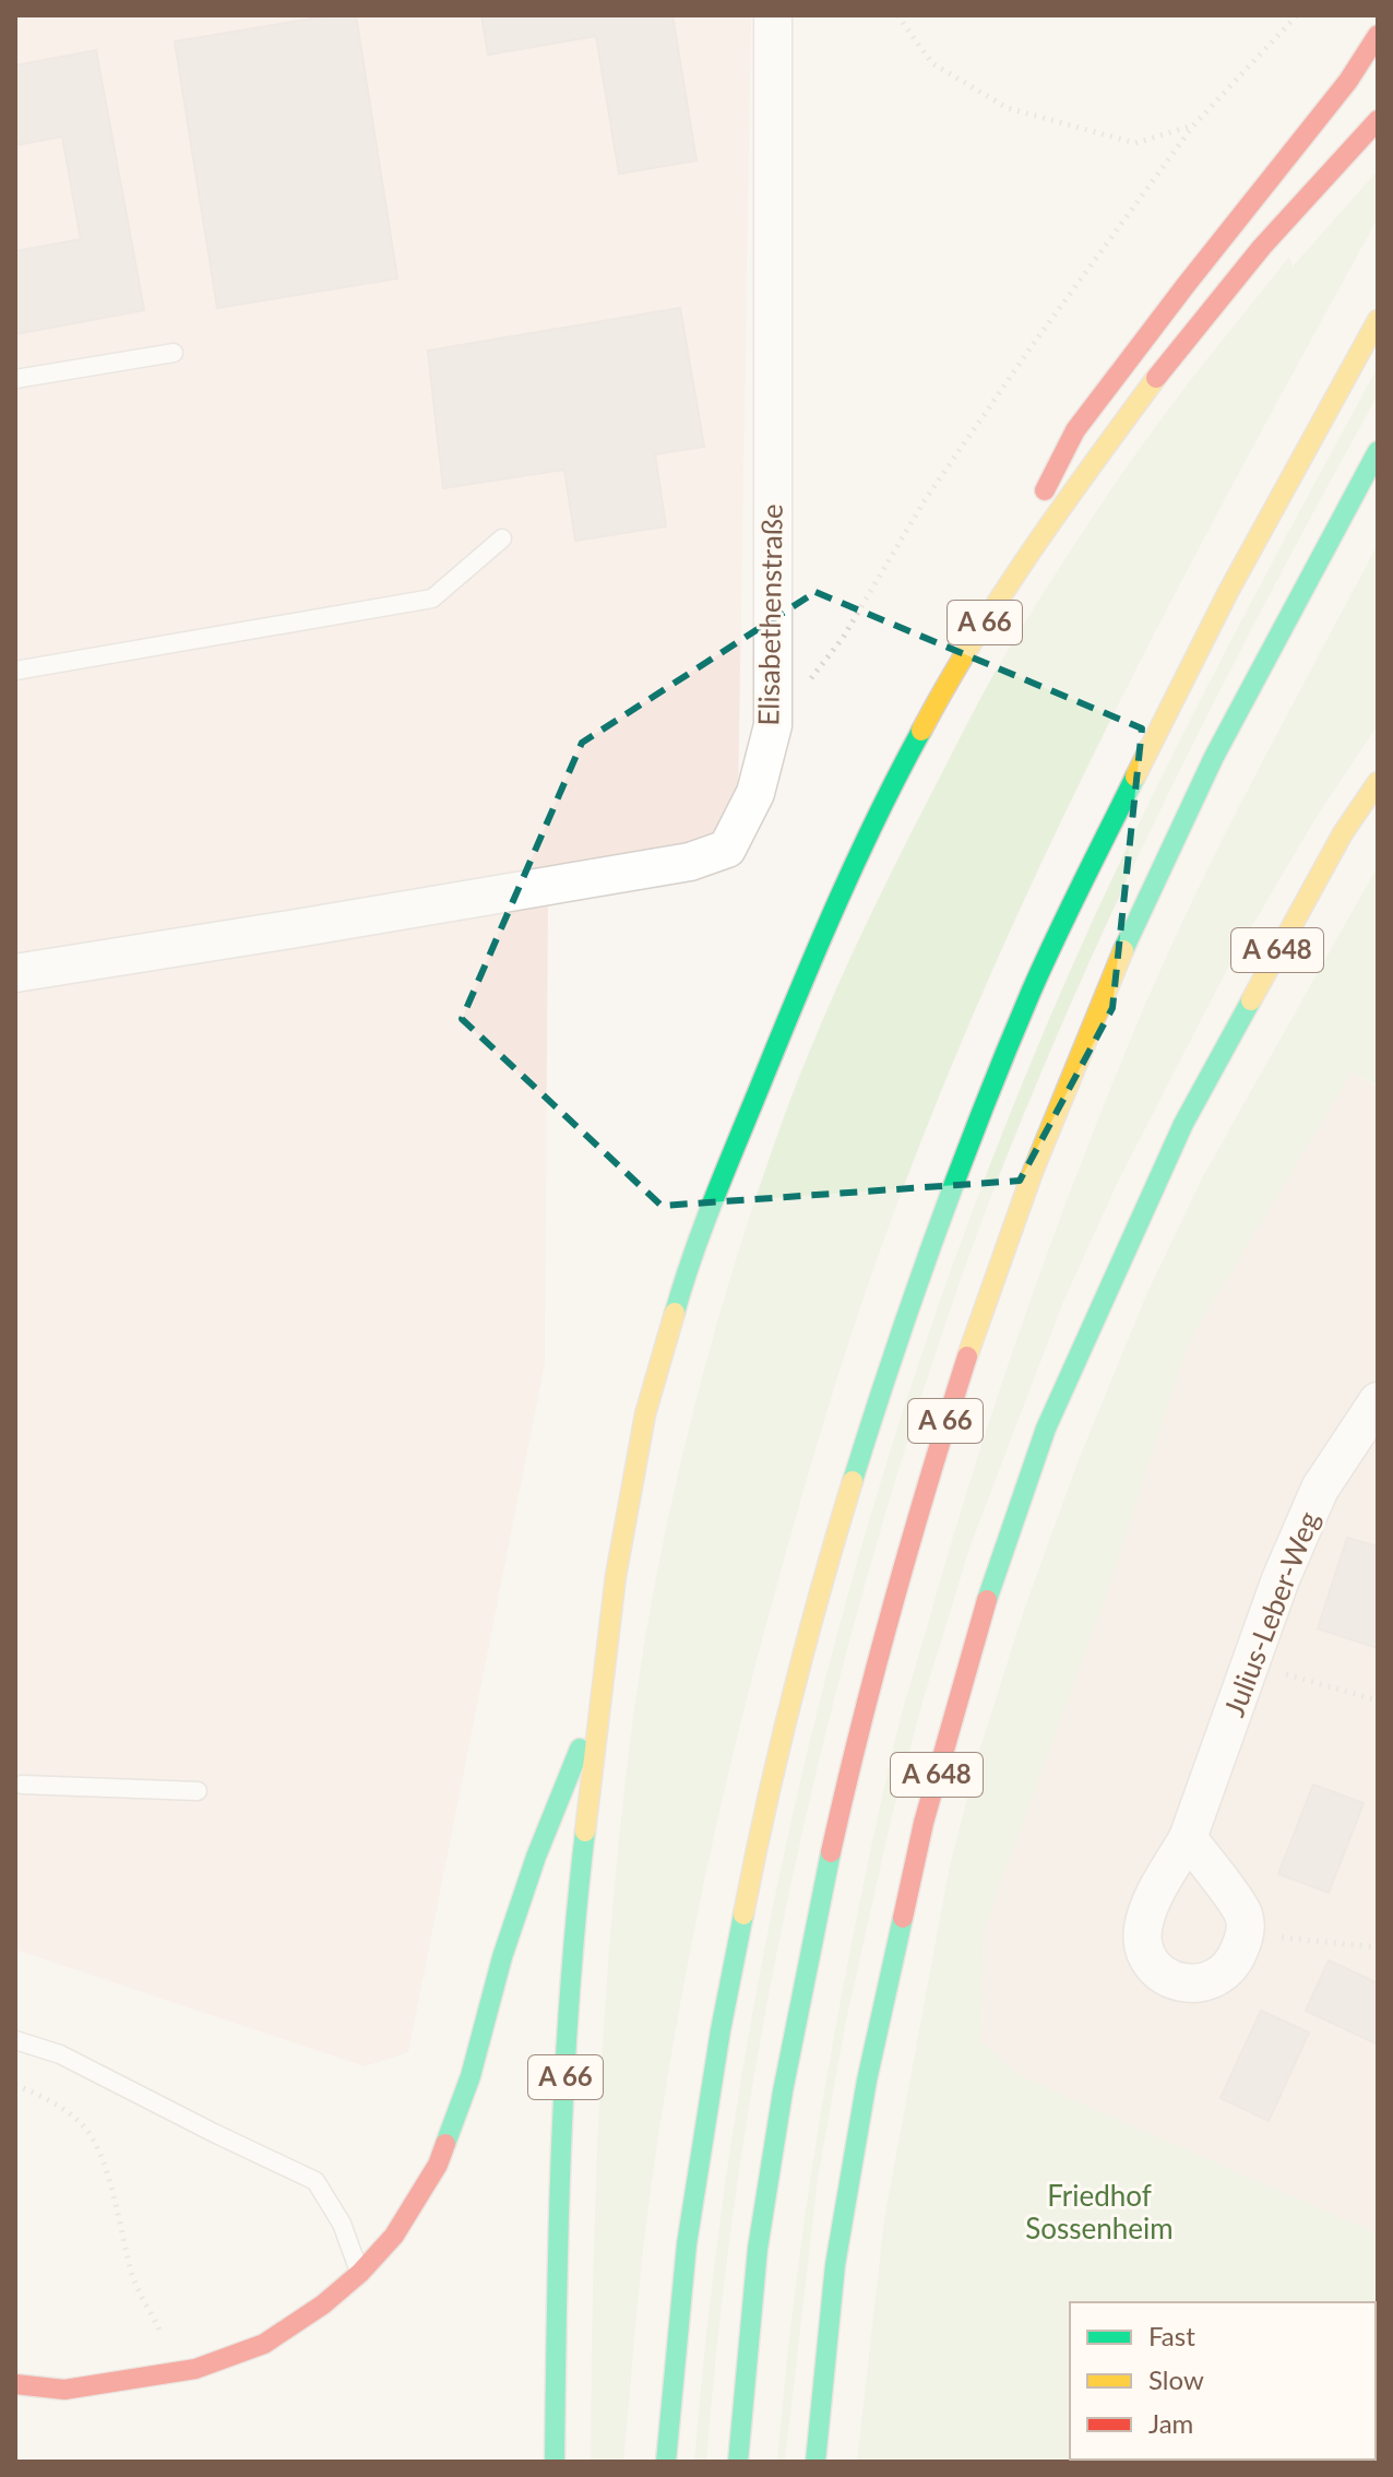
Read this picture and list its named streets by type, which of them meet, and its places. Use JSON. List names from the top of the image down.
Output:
{
  "streets": {
    "highway": ["A 66", "A 648"],
    "street": ["Elisabethenstraße", "Julius-Leber-Weg"]
  },
  "parks": ["Friedhof Sossenheim"],
  "legend": ["Fast", "Slow", "Jam"]
}
